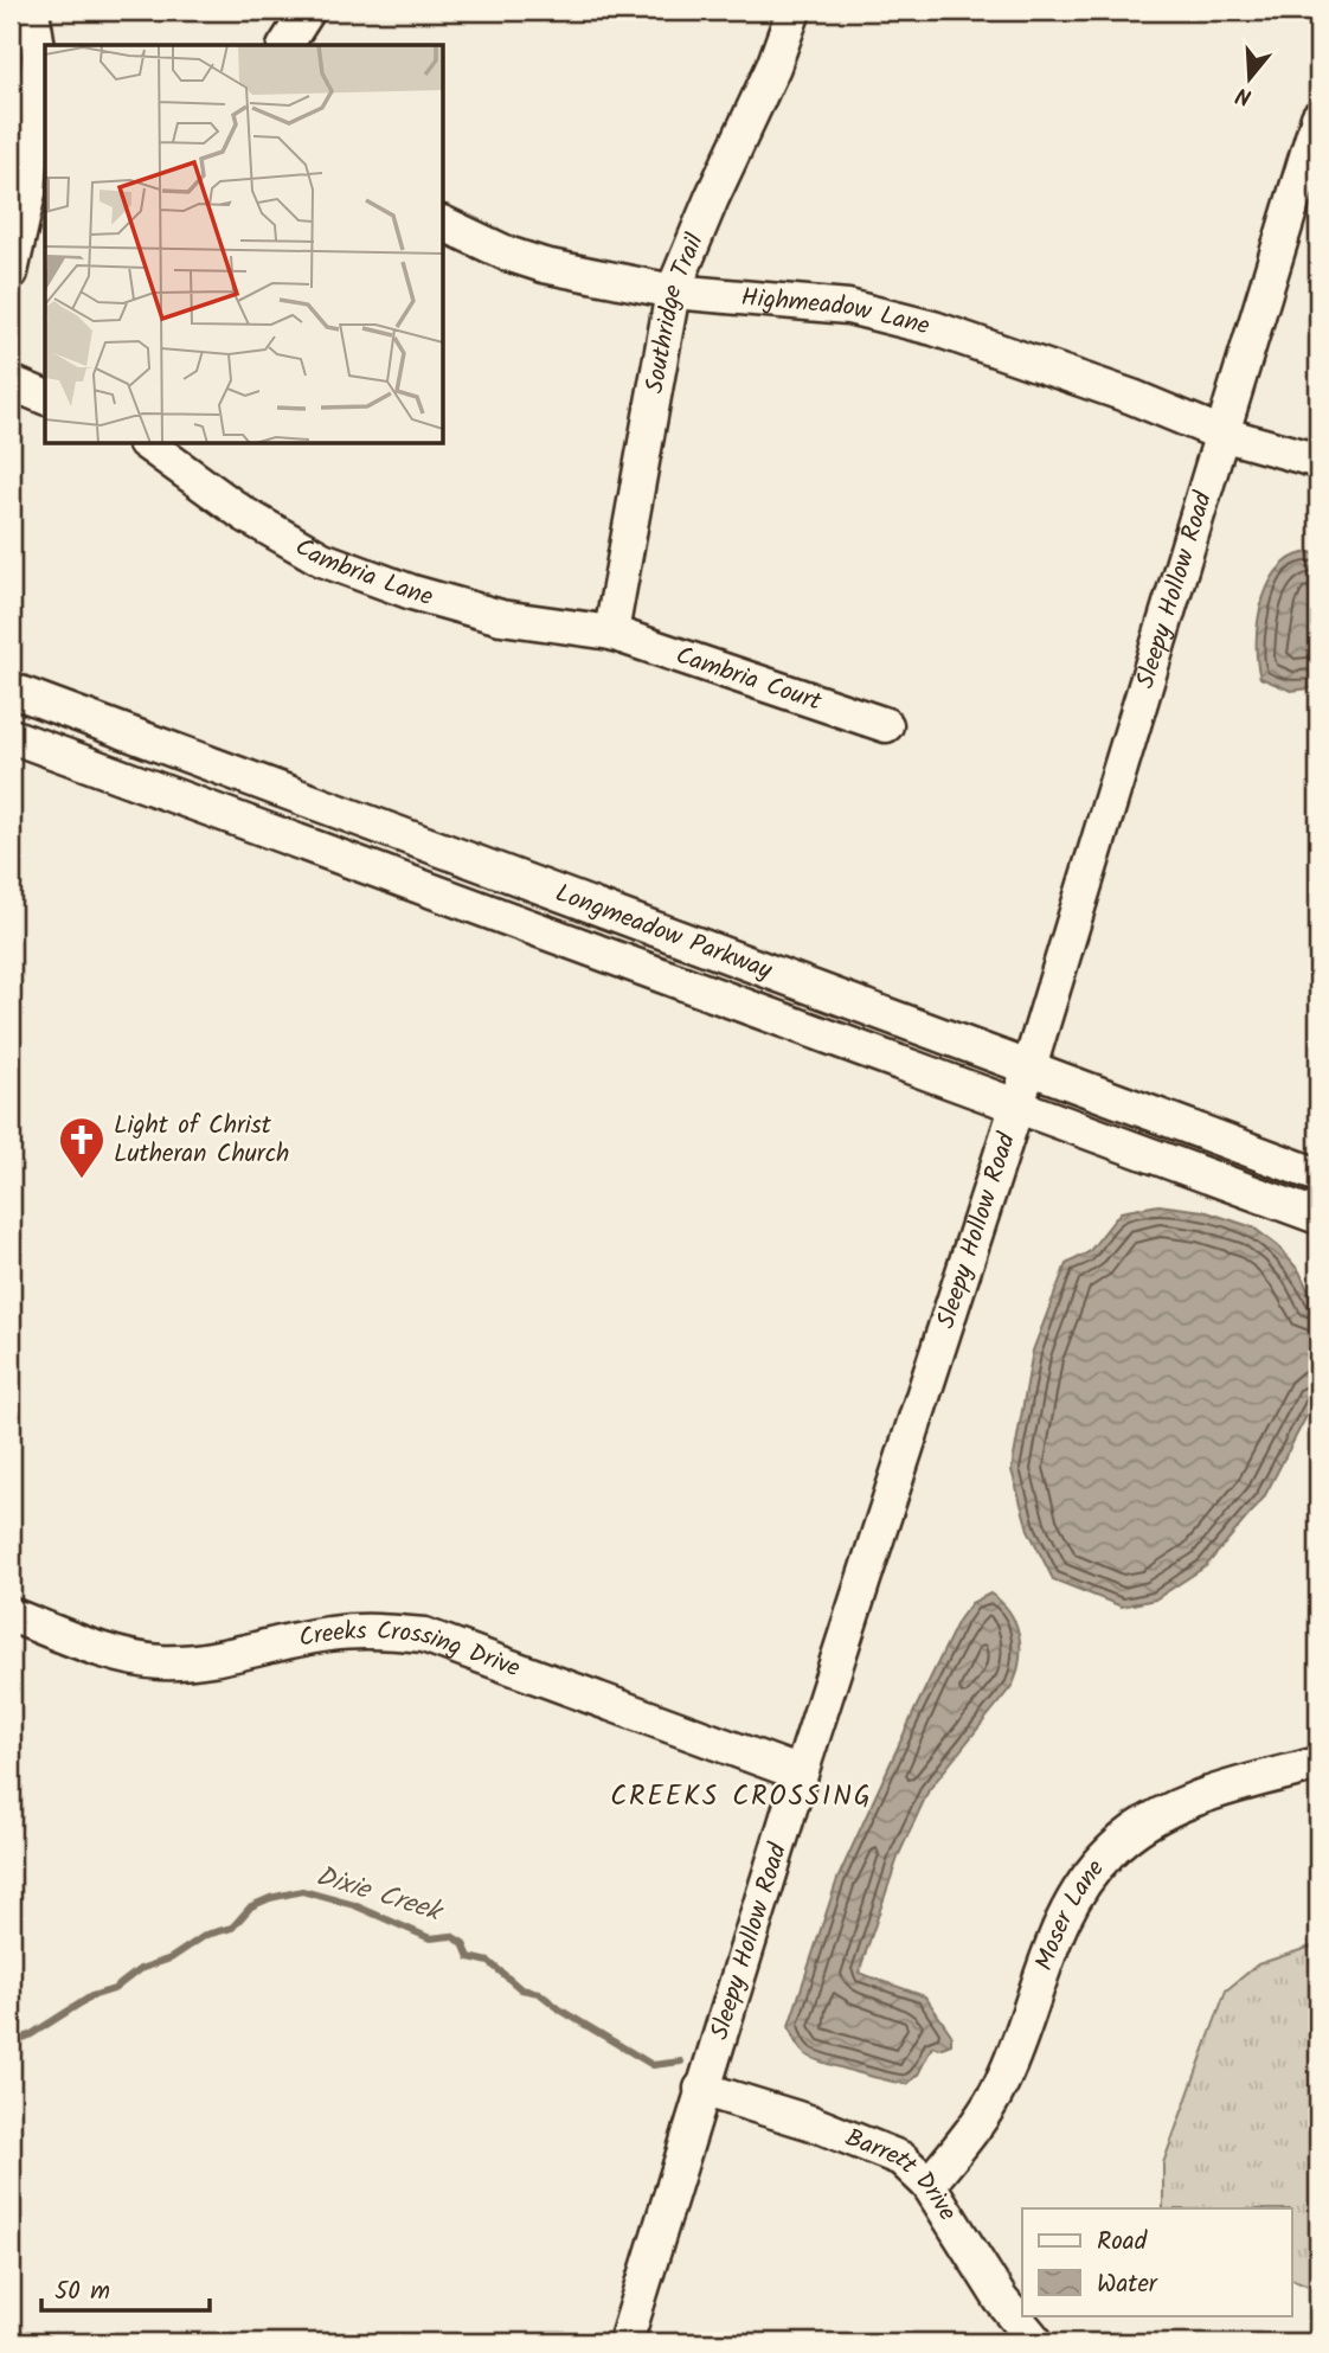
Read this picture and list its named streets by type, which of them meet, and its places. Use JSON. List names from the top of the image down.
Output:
{
  "streets": {
    "street": [
      "Southridge Trail",
      "Highmeadow Lane",
      "Cambria Lane",
      "Sleepy Hollow Road",
      "Cambria Court",
      "Longmeadow Parkway",
      "Creeks Crossing Drive",
      "Moser Lane",
      "Barrett Drive"
    ]
  },
  "crossings": [
    ["Southridge Trail", "Highmeadow Lane"],
    ["Southridge Trail", "Cambria Lane"],
    ["Southridge Trail", "Cambria Court"],
    ["Highmeadow Lane", "Sleepy Hollow Road"],
    ["Cambria Lane", "Cambria Court"],
    ["Sleepy Hollow Road", "Longmeadow Parkway"],
    ["Sleepy Hollow Road", "Creeks Crossing Drive"],
    ["Sleepy Hollow Road", "Barrett Drive"],
    ["Moser Lane", "Barrett Drive"]
  ],
  "districts": ["CREEKS CROSSING"],
  "water": ["Dixie Creek"],
  "places": {
    "church": ["Light of Christ Lutheran Church"]
  },
  "legend": ["Road", "Water"],
  "scale_bar": "50 m",
  "north": "bottom"
}
